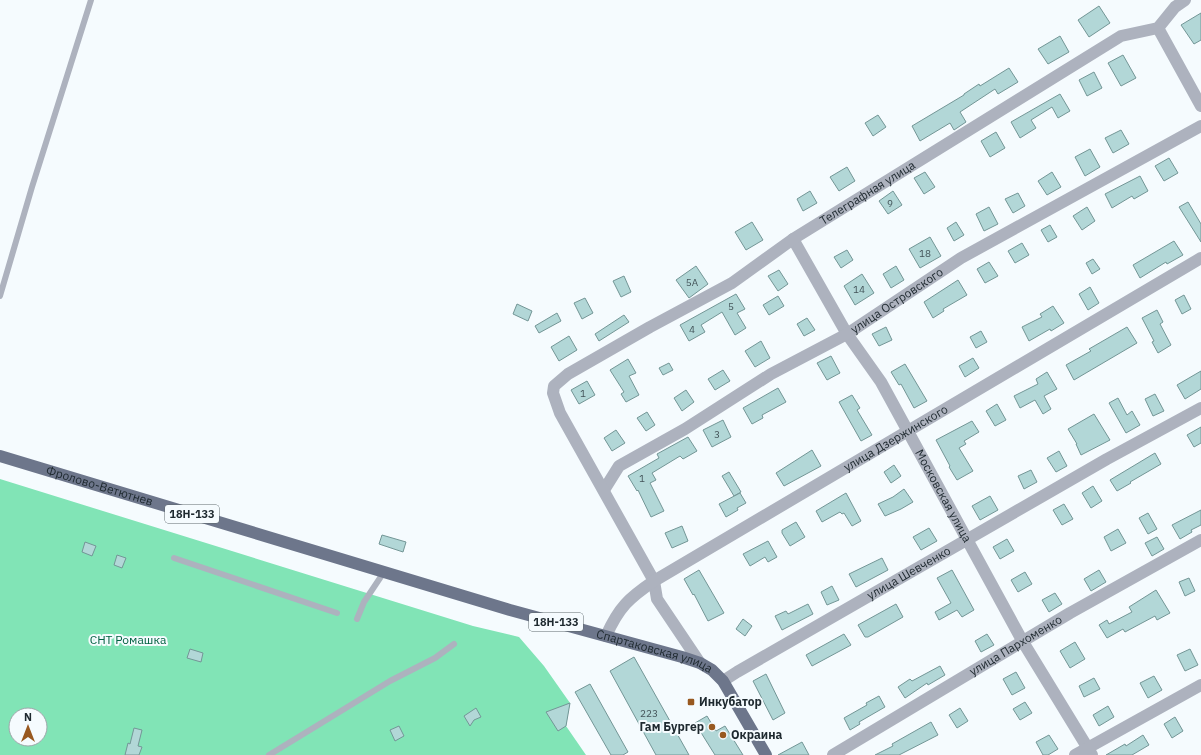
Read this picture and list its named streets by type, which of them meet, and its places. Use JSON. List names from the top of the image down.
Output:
{
  "streets": {
    "main road": ["Фролово-Ветютнев", "18Н-133", "Спартаковская улица"],
    "street": [
      "Телеграфная улица",
      "улица Островского",
      "улица Дзержинского",
      "Московская улица",
      "улица Шевченко",
      "улица Пархоменко"
    ]
  },
  "crossings": [
    ["Телеграфная улица", "улица Островского"],
    ["Телеграфная улица", "Московская улица"],
    ["улица Островского", "Московская улица"],
    ["улица Дзержинского", "Московская улица"],
    ["улица Дзержинского", "Спартаковская улица"],
    ["Фролово-Ветютнев", "Спартаковская улица"],
    ["Московская улица", "улица Шевченко"],
    ["Московская улица", "улица Пархоменко"],
    ["улица Шевченко", "Спартаковская улица"]
  ],
  "parks": ["СНТ Ромашка"],
  "places": {
    "transit": ["Инкубатор"],
    "other": ["Гам Бургер", "Окраина"]
  },
  "house_numbers": [
    "9",
    "18",
    "5А",
    "14",
    "5",
    "4",
    "1",
    "3",
    "1",
    "223"
  ],
  "north": "top"
}
